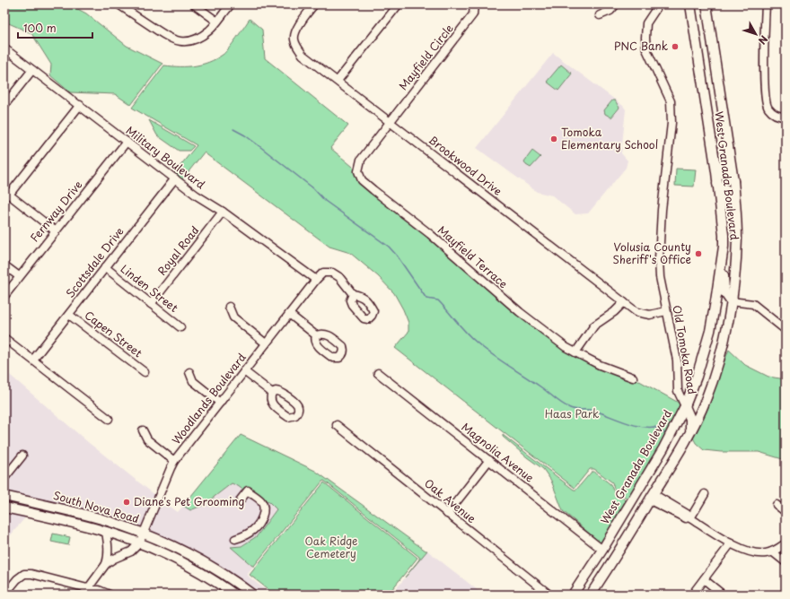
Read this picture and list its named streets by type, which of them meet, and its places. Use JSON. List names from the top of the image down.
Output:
{
  "streets": {
    "main road": ["West Granada Boulevard", "South Nova Road"],
    "street": [
      "Mayfield Circle",
      "Military Boulevard",
      "Brookwood Drive",
      "Fernway Drive",
      "Royal Road",
      "Mayfield Terrace",
      "Scottsdale Drive",
      "Linden Street",
      "Capen Street",
      "Old Tomoka Road",
      "Woodlands Boulevard",
      "Magnolia Avenue",
      "Oak Avenue"
    ]
  },
  "crossings": [
    ["Mayfield Circle", "Brookwood Drive"],
    ["Mayfield Circle", "Mayfield Terrace"],
    ["Military Boulevard", "Fernway Drive"],
    ["Military Boulevard", "Royal Road"],
    ["Military Boulevard", "Scottsdale Drive"],
    ["Military Boulevard", "Woodlands Boulevard"],
    ["Brookwood Drive", "Mayfield Terrace"],
    ["Brookwood Drive", "Old Tomoka Road"],
    ["West Granada Boulevard", "Old Tomoka Road"],
    ["West Granada Boulevard", "Magnolia Avenue"],
    ["Royal Road", "Linden Street"],
    ["Scottsdale Drive", "Linden Street"],
    ["Scottsdale Drive", "Capen Street"],
    ["Woodlands Boulevard", "South Nova Road"]
  ],
  "parks": ["Haas Park", "Oak Ridge Cemetery"],
  "places": [
    "PNC Bank",
    "Tomoka Elementary School",
    "Volusia County Sheriff's Office",
    "Diane's Pet Grooming"
  ],
  "scale_bar": "100 m",
  "north": "bottom right"
}
